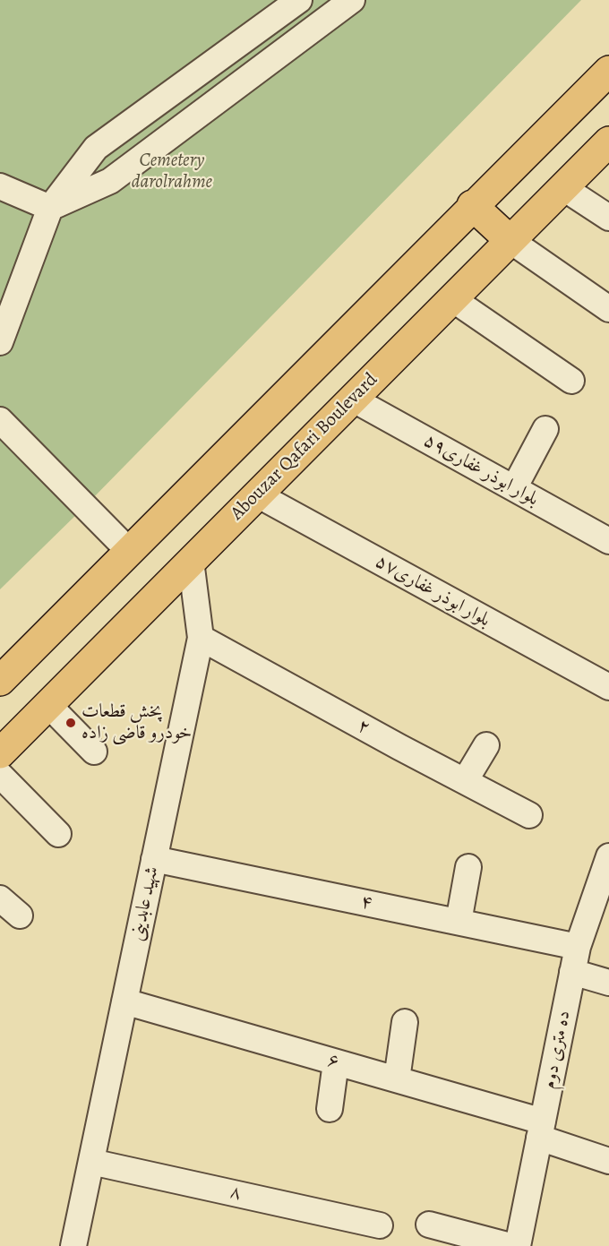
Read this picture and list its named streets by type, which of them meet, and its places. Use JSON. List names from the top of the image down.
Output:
{
  "streets": {
    "main road": ["Abouzar Qafari Boulevard"],
    "street": [
      "بلوار ابوذر غفاری۵۹",
      "بلوار ابوذر غفاری۵۷",
      "۲",
      "۴",
      "شهید عابدینی",
      "ده متری دوم",
      "۶",
      "۸"
    ]
  },
  "crossings": [
    ["Abouzar Qafari Boulevard", "بلوار ابوذر غفاری۵۹"],
    ["Abouzar Qafari Boulevard", "بلوار ابوذر غفاری۵۷"],
    ["Abouzar Qafari Boulevard", "شهید عابدینی"],
    ["۲", "شهید عابدینی"],
    ["۴", "شهید عابدینی"],
    ["۴", "ده متری دوم"],
    ["شهید عابدینی", "۶"],
    ["شهید عابدینی", "۸"],
    ["ده متری دوم", "۶"]
  ],
  "parks": ["Cemetery darolrahme"],
  "places": ["پخش قطعات خودرو قاضی زاده"]
}
